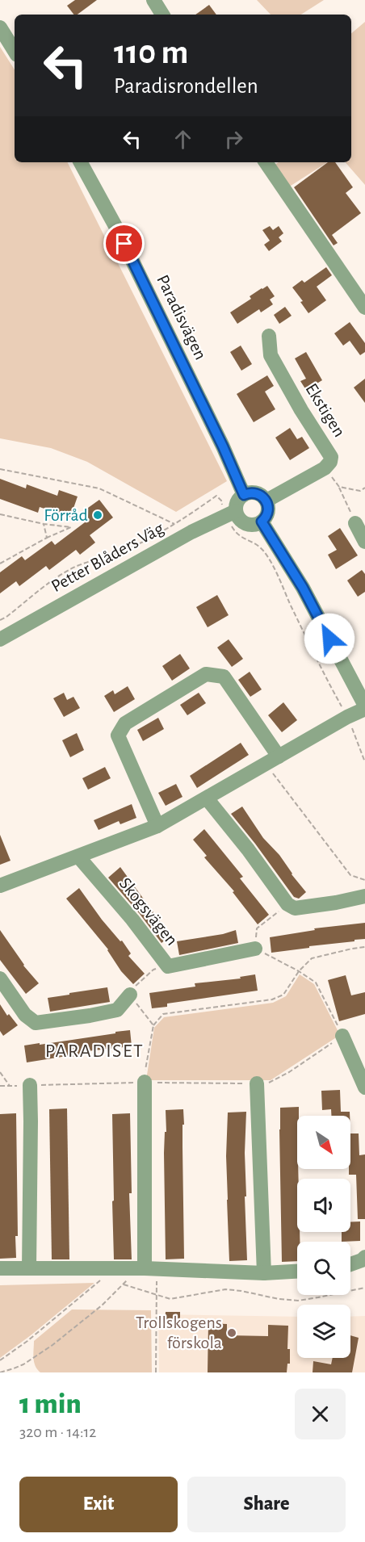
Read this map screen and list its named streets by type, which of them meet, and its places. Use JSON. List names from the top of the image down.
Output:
{
  "streets": {
    "street": [
      "Paradisvägen",
      "Ekstigen",
      "Petter Blåders Väg",
      "Skogsvägen"
    ]
  },
  "crossings": [
    ["Paradisvägen", "Petter Blåders Väg"]
  ],
  "districts": ["PARADISET"],
  "places": ["Förråd", "Trollskogens förskola"],
  "north": "bottom right",
  "page": {
    "turn": ["110 m", "Paradisrondellen"],
    "heading": ["1 min", "320 m · 14:12"],
    "buttons": ["Exit", "Share"]
  }
}
